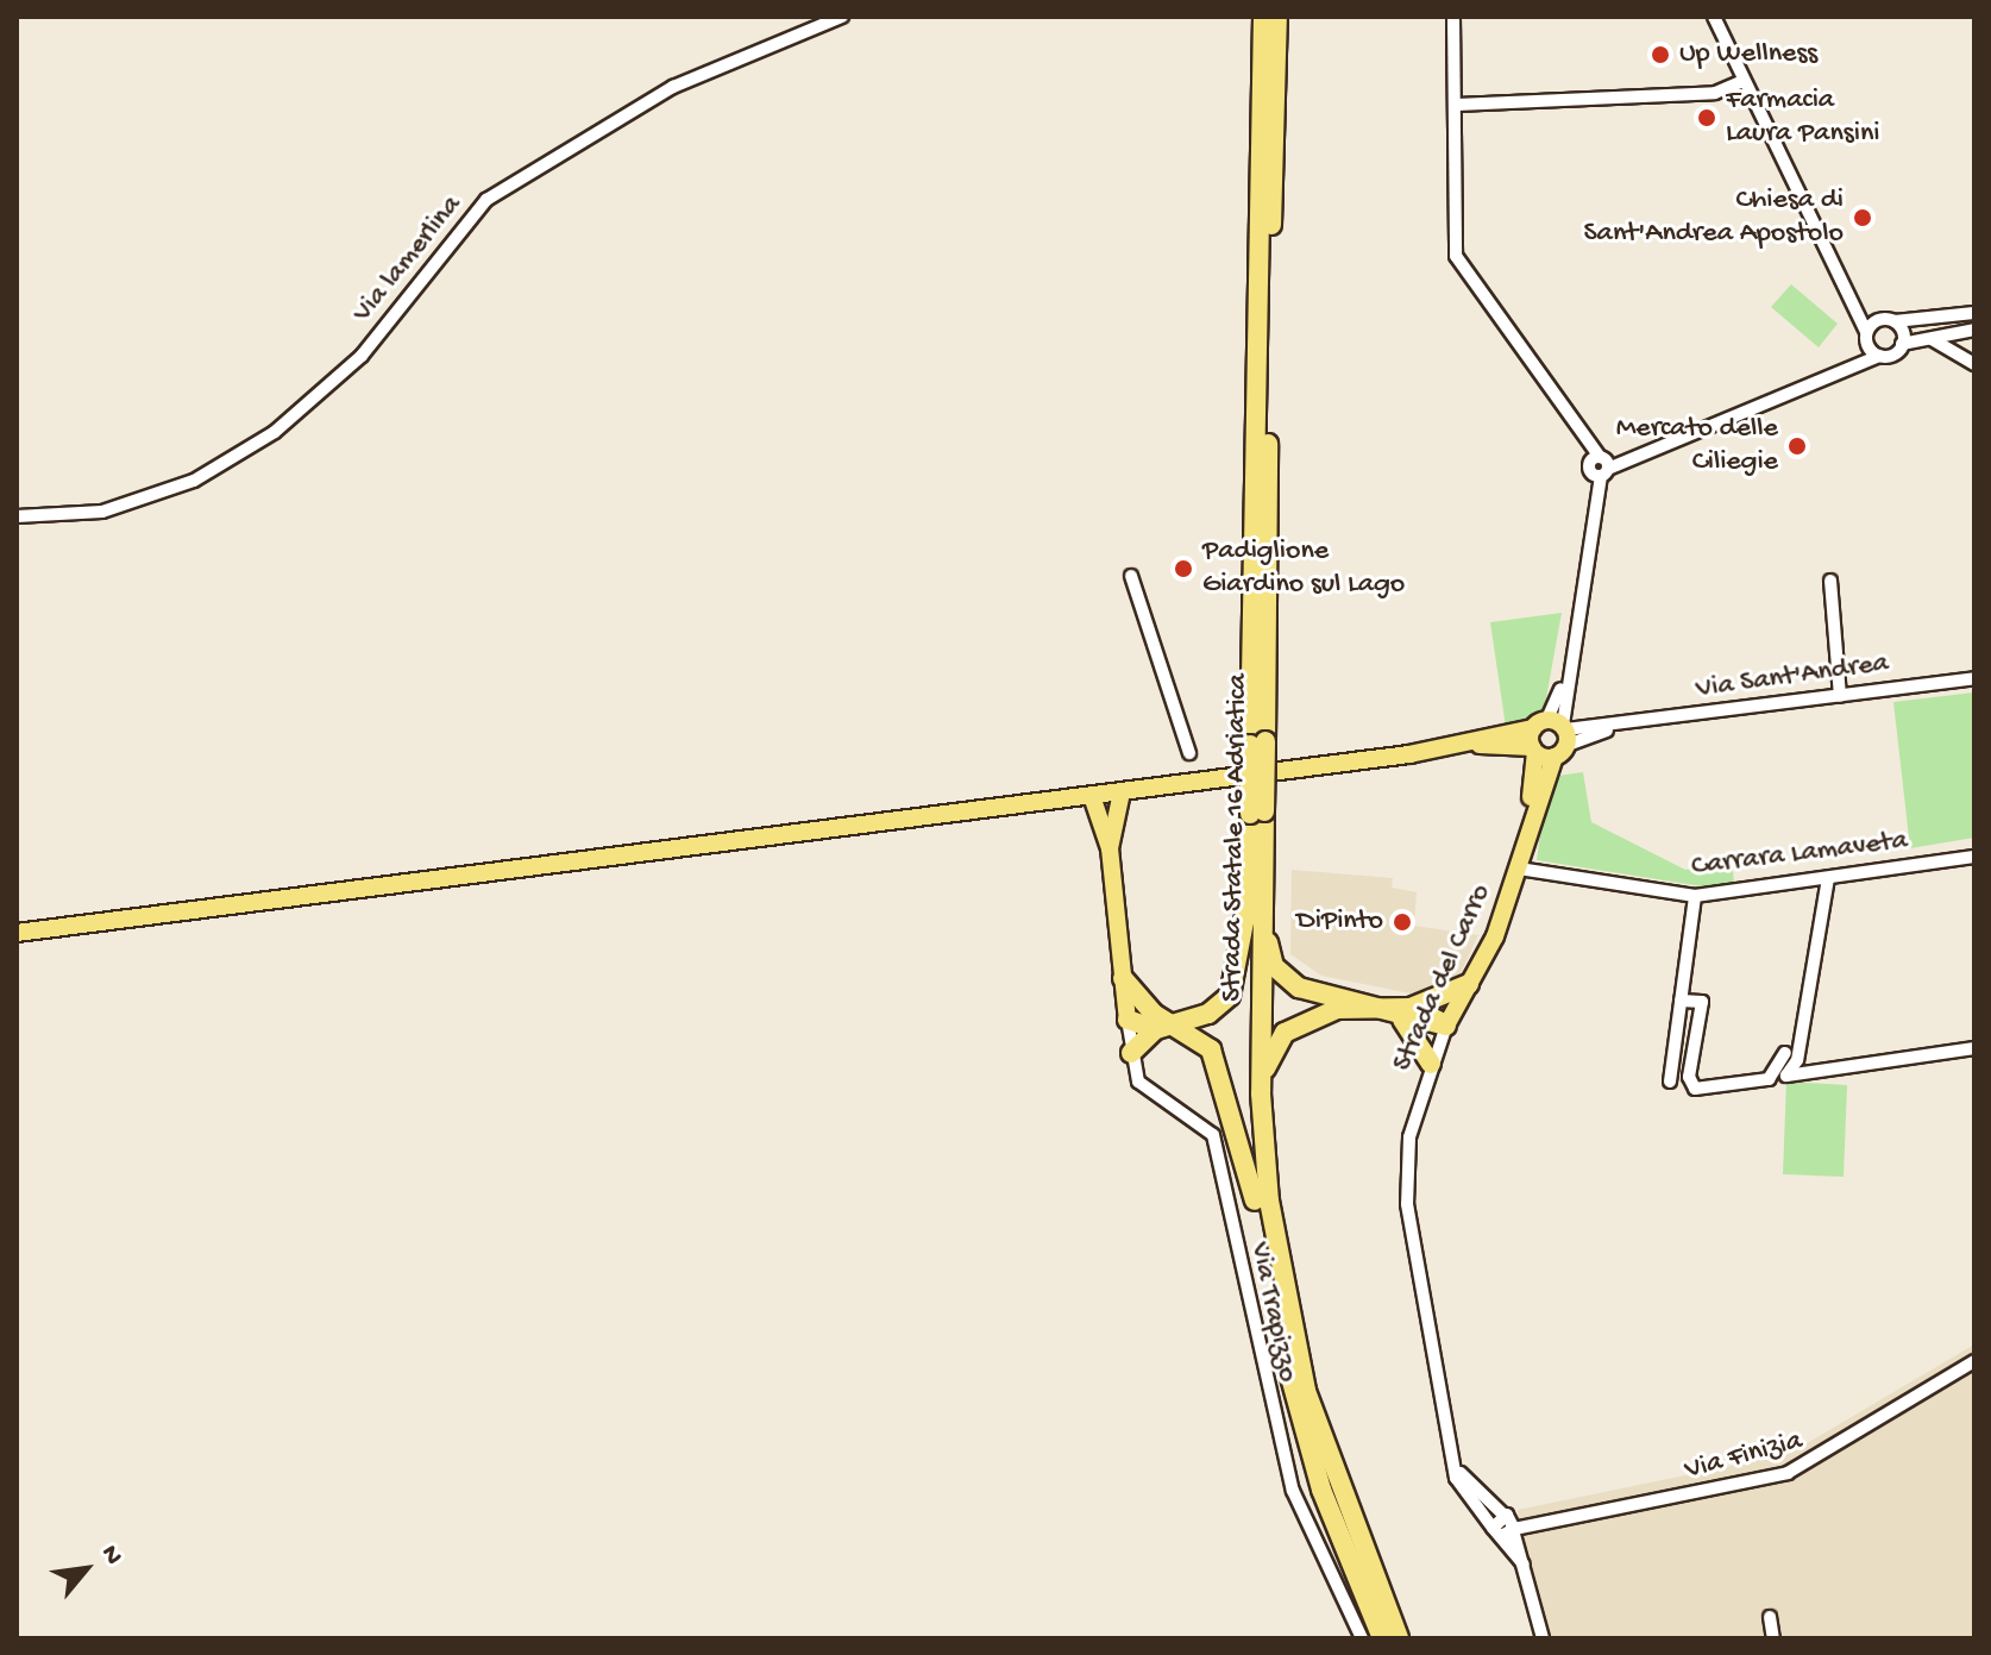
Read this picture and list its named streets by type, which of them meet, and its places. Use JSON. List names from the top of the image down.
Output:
{
  "streets": {
    "highway": ["Strada Statale 16 Adriatica"],
    "main road": ["Via Sant'Andrea", "Strada del Carro"],
    "street": [
      "Via lamerlina",
      "Carrara Lamaveta",
      "Via Trapizzo",
      "Via Finizia"
    ]
  },
  "crossings": [
    ["Via Sant'Andrea", "Strada del Carro"],
    ["Carrara Lamaveta", "Strada del Carro"],
    ["Strada del Carro", "Via Finizia"]
  ],
  "places": [
    "Up Wellness",
    "Farmacia Laura Pansini",
    "Chiesa di Sant'Andrea Apostolo",
    "Mercato delle Ciliegie",
    "Padiglione Giardino sul Lago",
    "DiPinto"
  ],
  "north": "top right"
}
